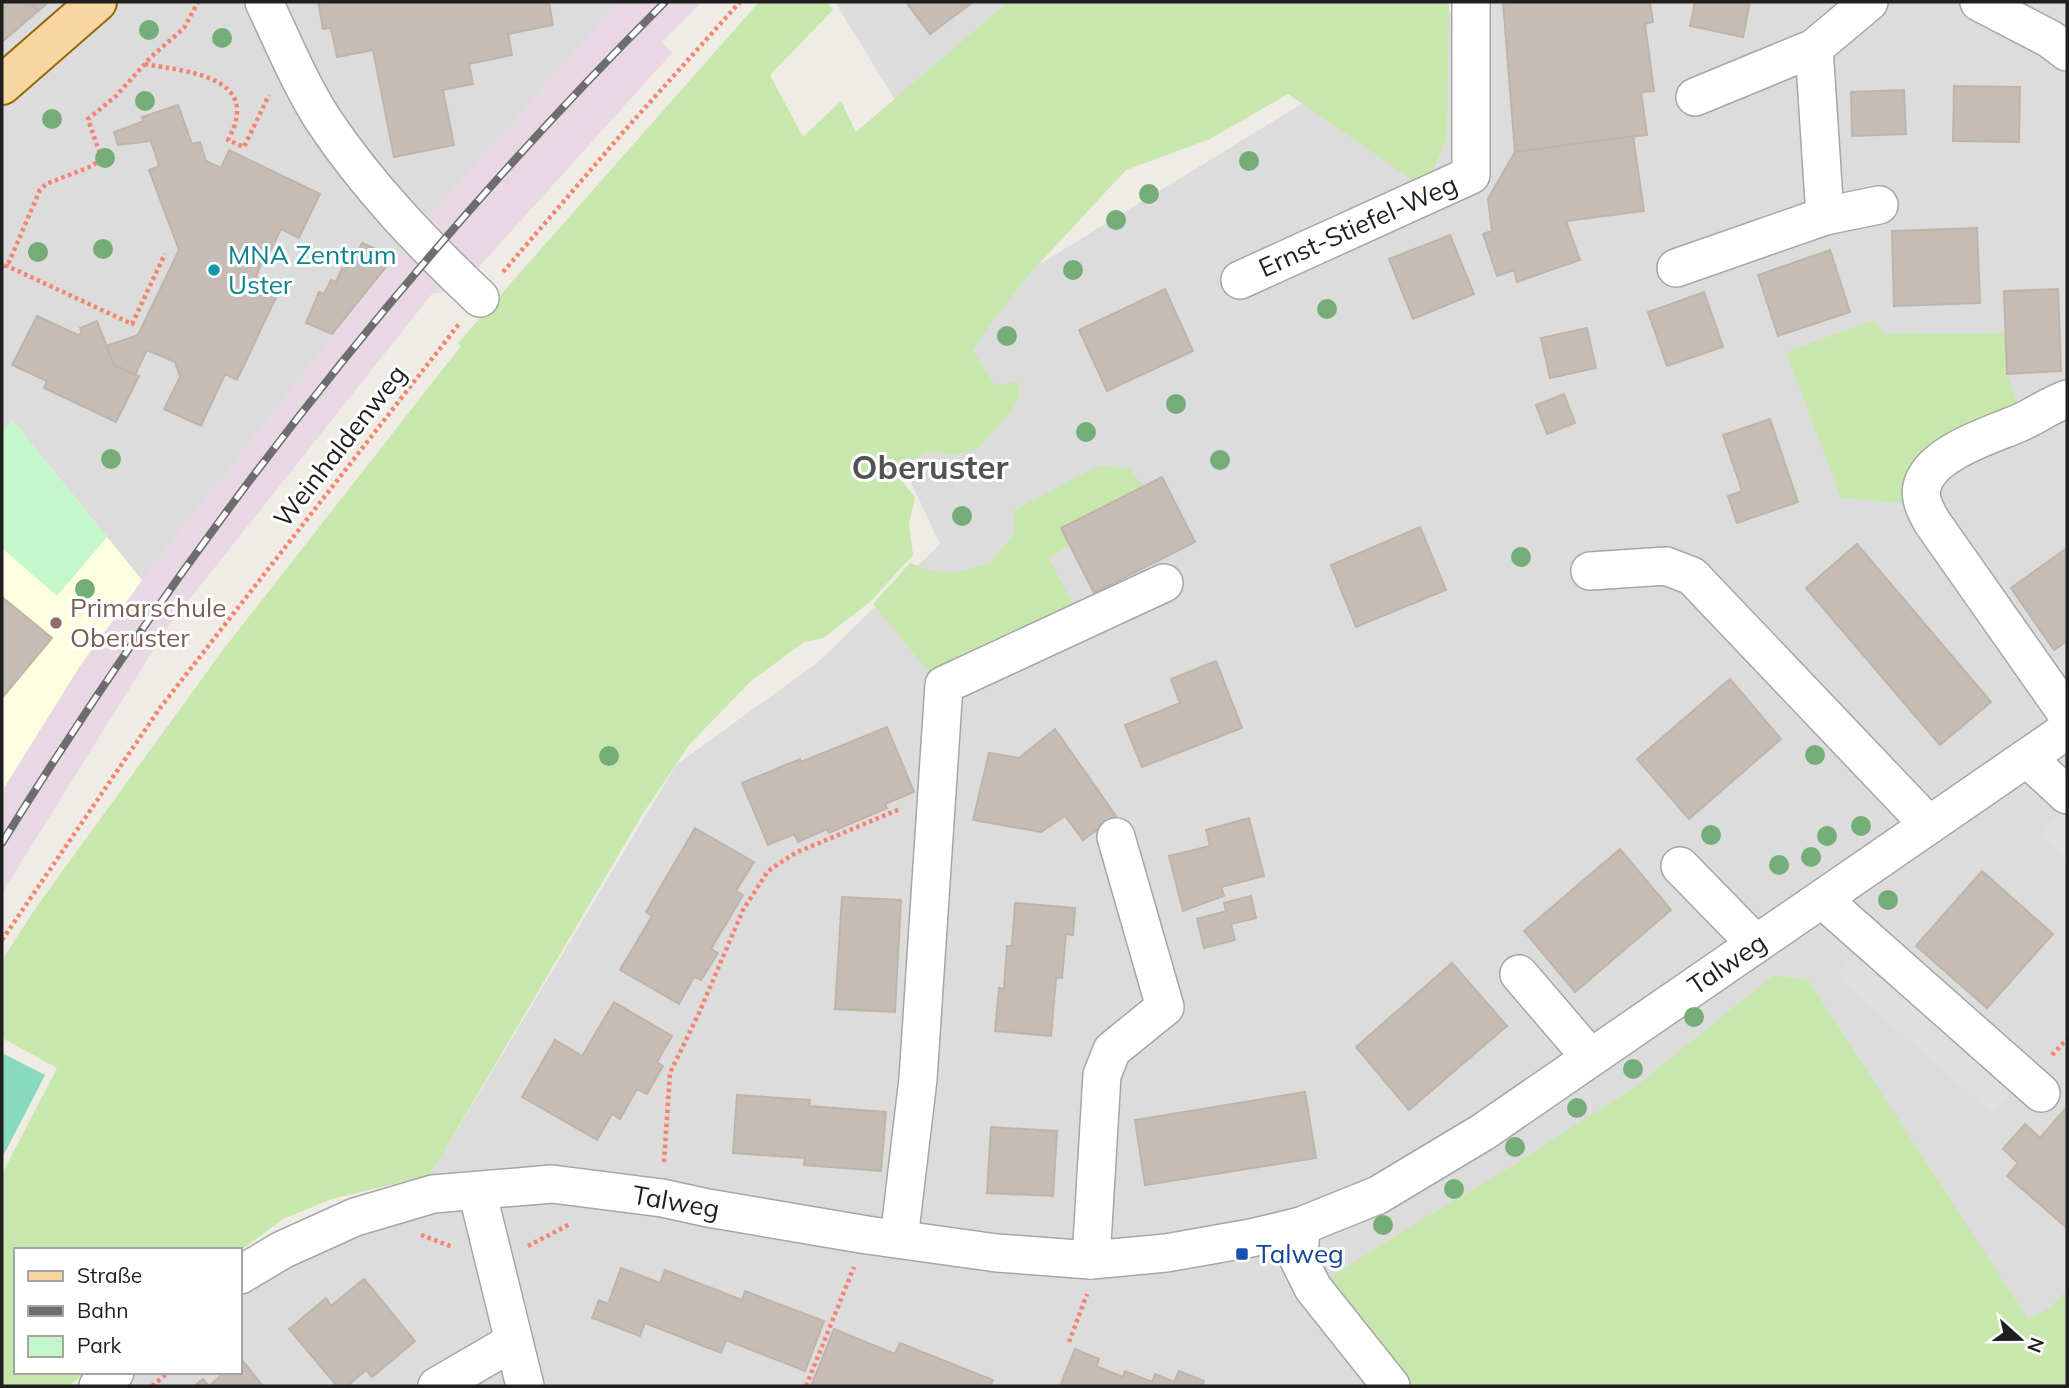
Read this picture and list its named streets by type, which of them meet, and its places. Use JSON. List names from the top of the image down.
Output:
{
  "streets": {
    "street": ["Ernst-Stiefel-Weg", "Talweg"],
    "path": ["Weinhaldenweg"]
  },
  "districts": ["Oberuster"],
  "places": {
    "other": ["MNA Zentrum Uster", "Primarschule Oberuster"],
    "transit": ["Talweg"]
  },
  "legend": ["Straße", "Bahn", "Park"],
  "north": "right"
}
